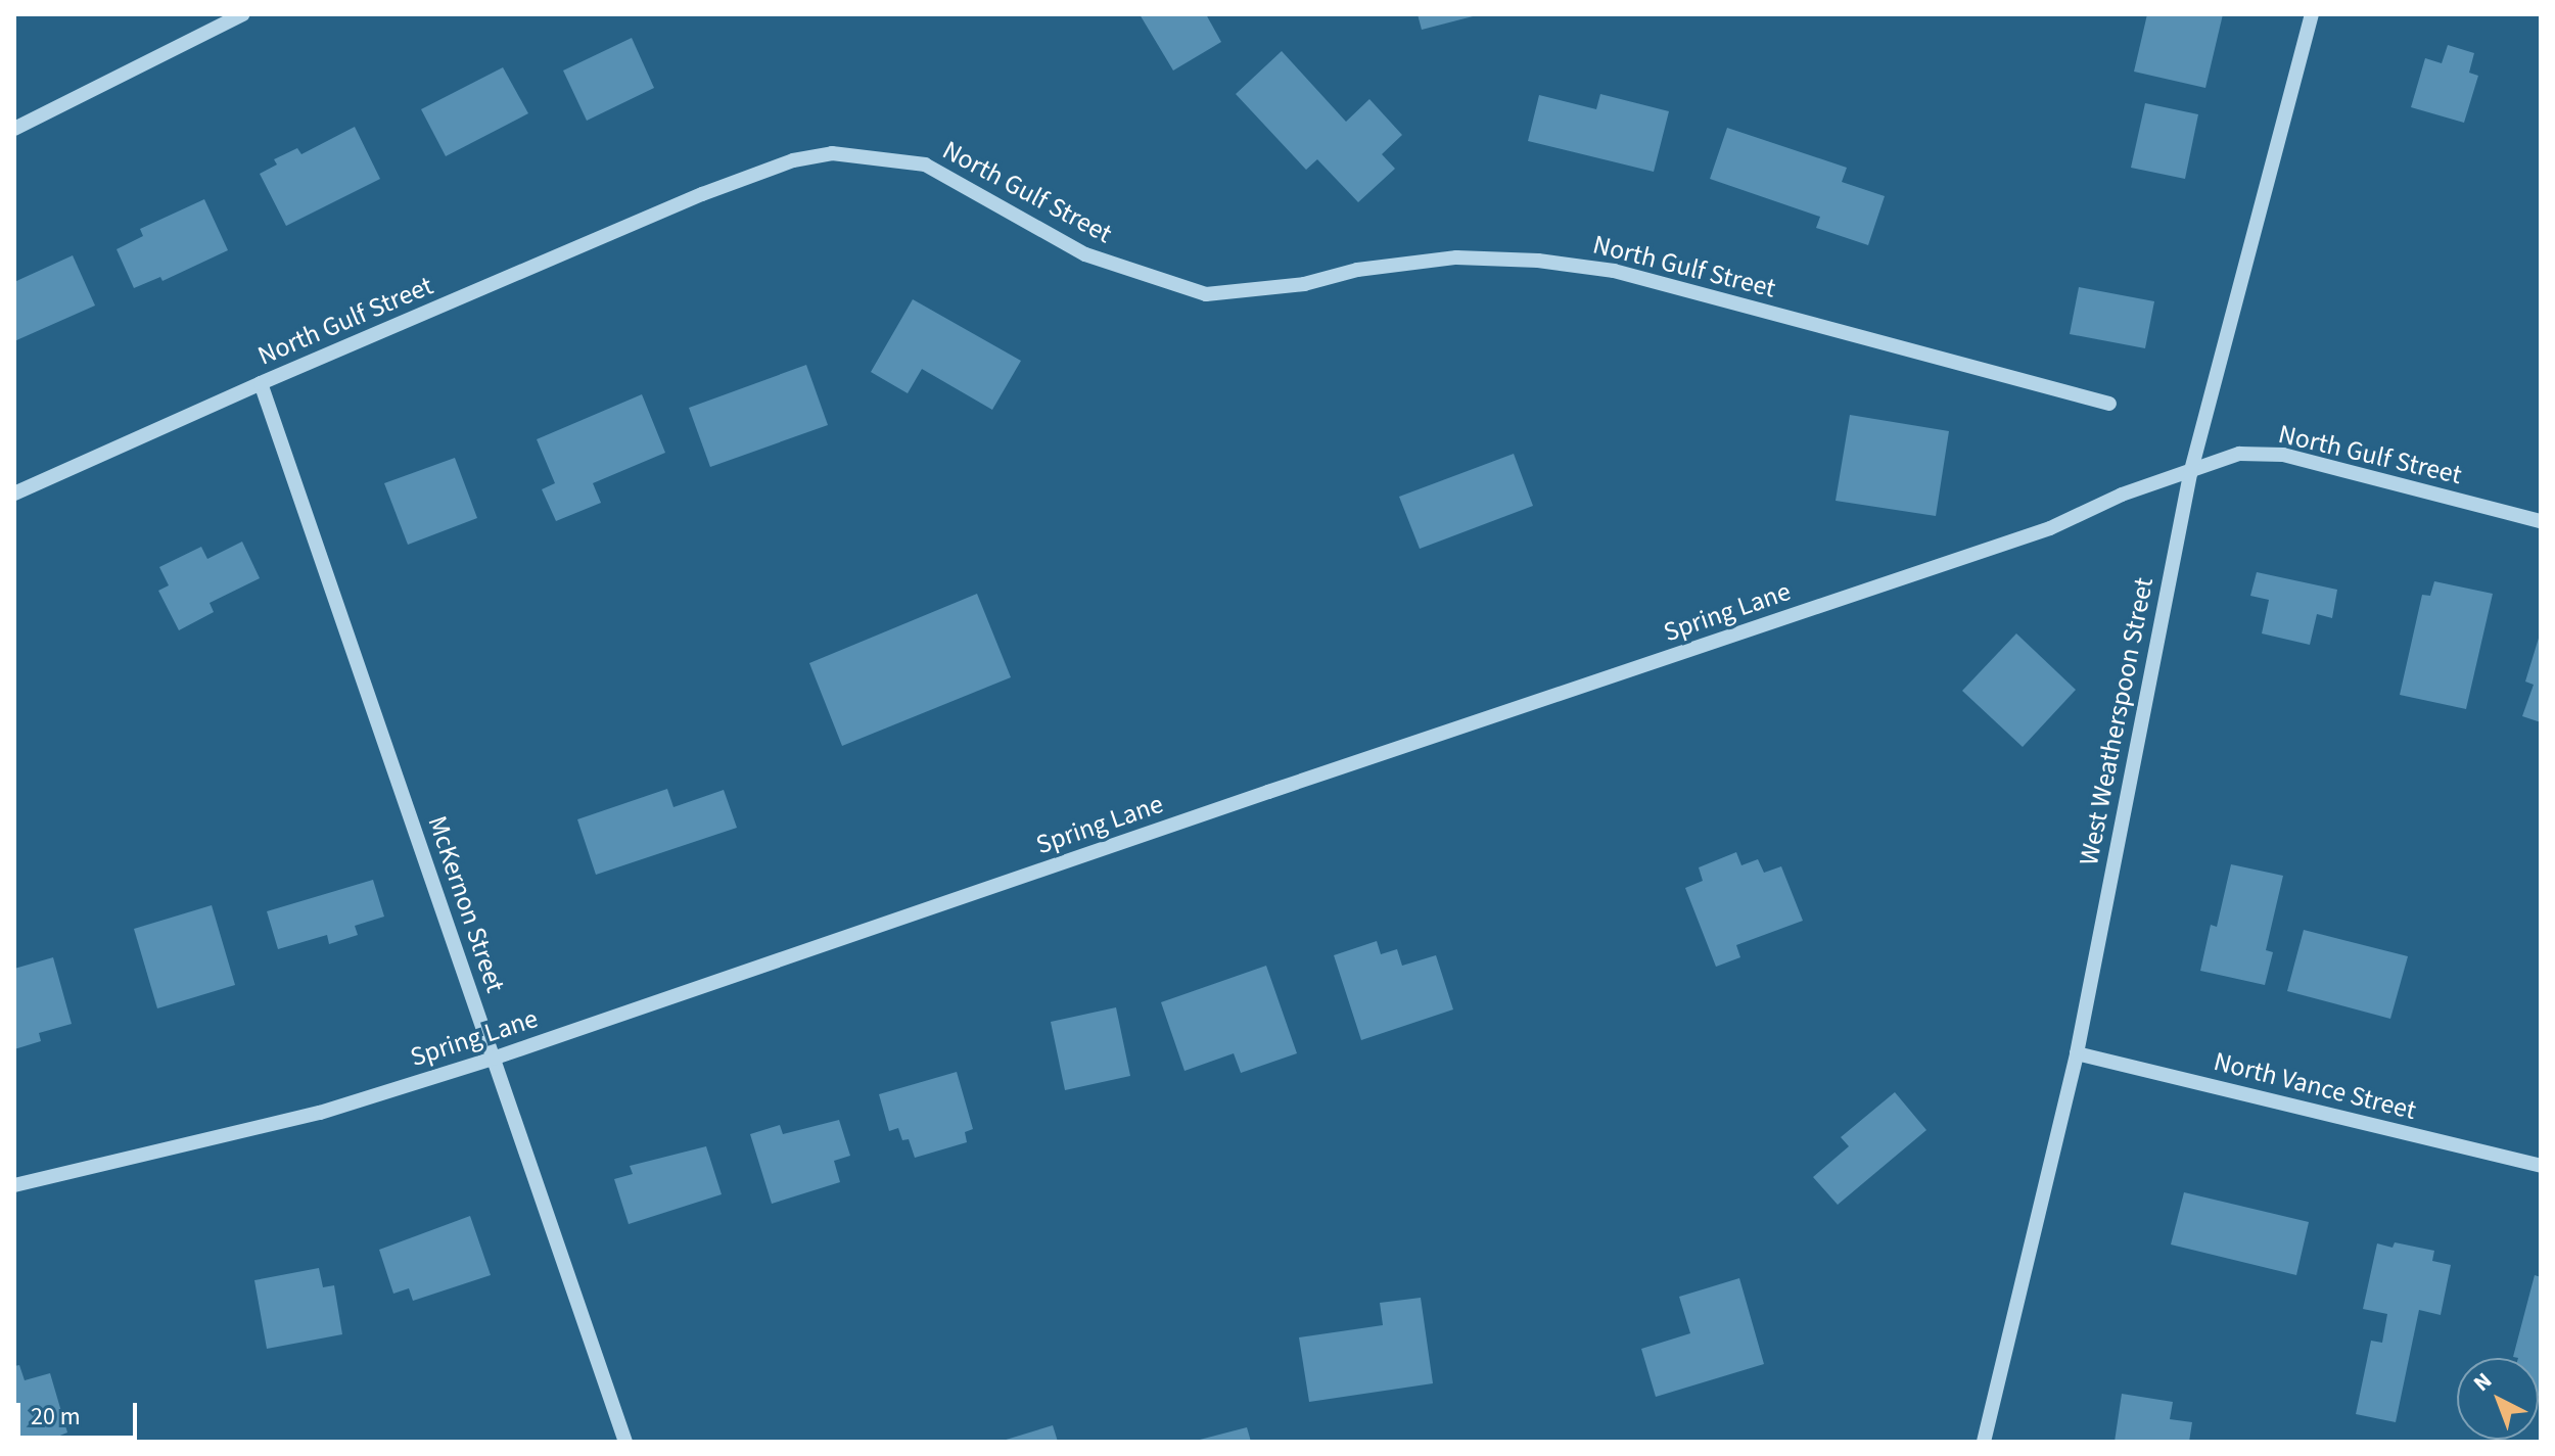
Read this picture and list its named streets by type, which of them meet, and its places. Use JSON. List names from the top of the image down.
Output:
{
  "streets": {
    "street": [
      "North Gulf Street",
      "Spring Lane",
      "West Weatherspoon Street",
      "McKernon Street",
      "North Vance Street"
    ]
  },
  "crossings": [
    ["North Gulf Street", "Spring Lane"],
    ["North Gulf Street", "West Weatherspoon Street"],
    ["North Gulf Street", "McKernon Street"],
    ["Spring Lane", "West Weatherspoon Street"],
    ["Spring Lane", "McKernon Street"],
    ["West Weatherspoon Street", "North Vance Street"]
  ],
  "scale_bar": "20 m",
  "north": "top left"
}
